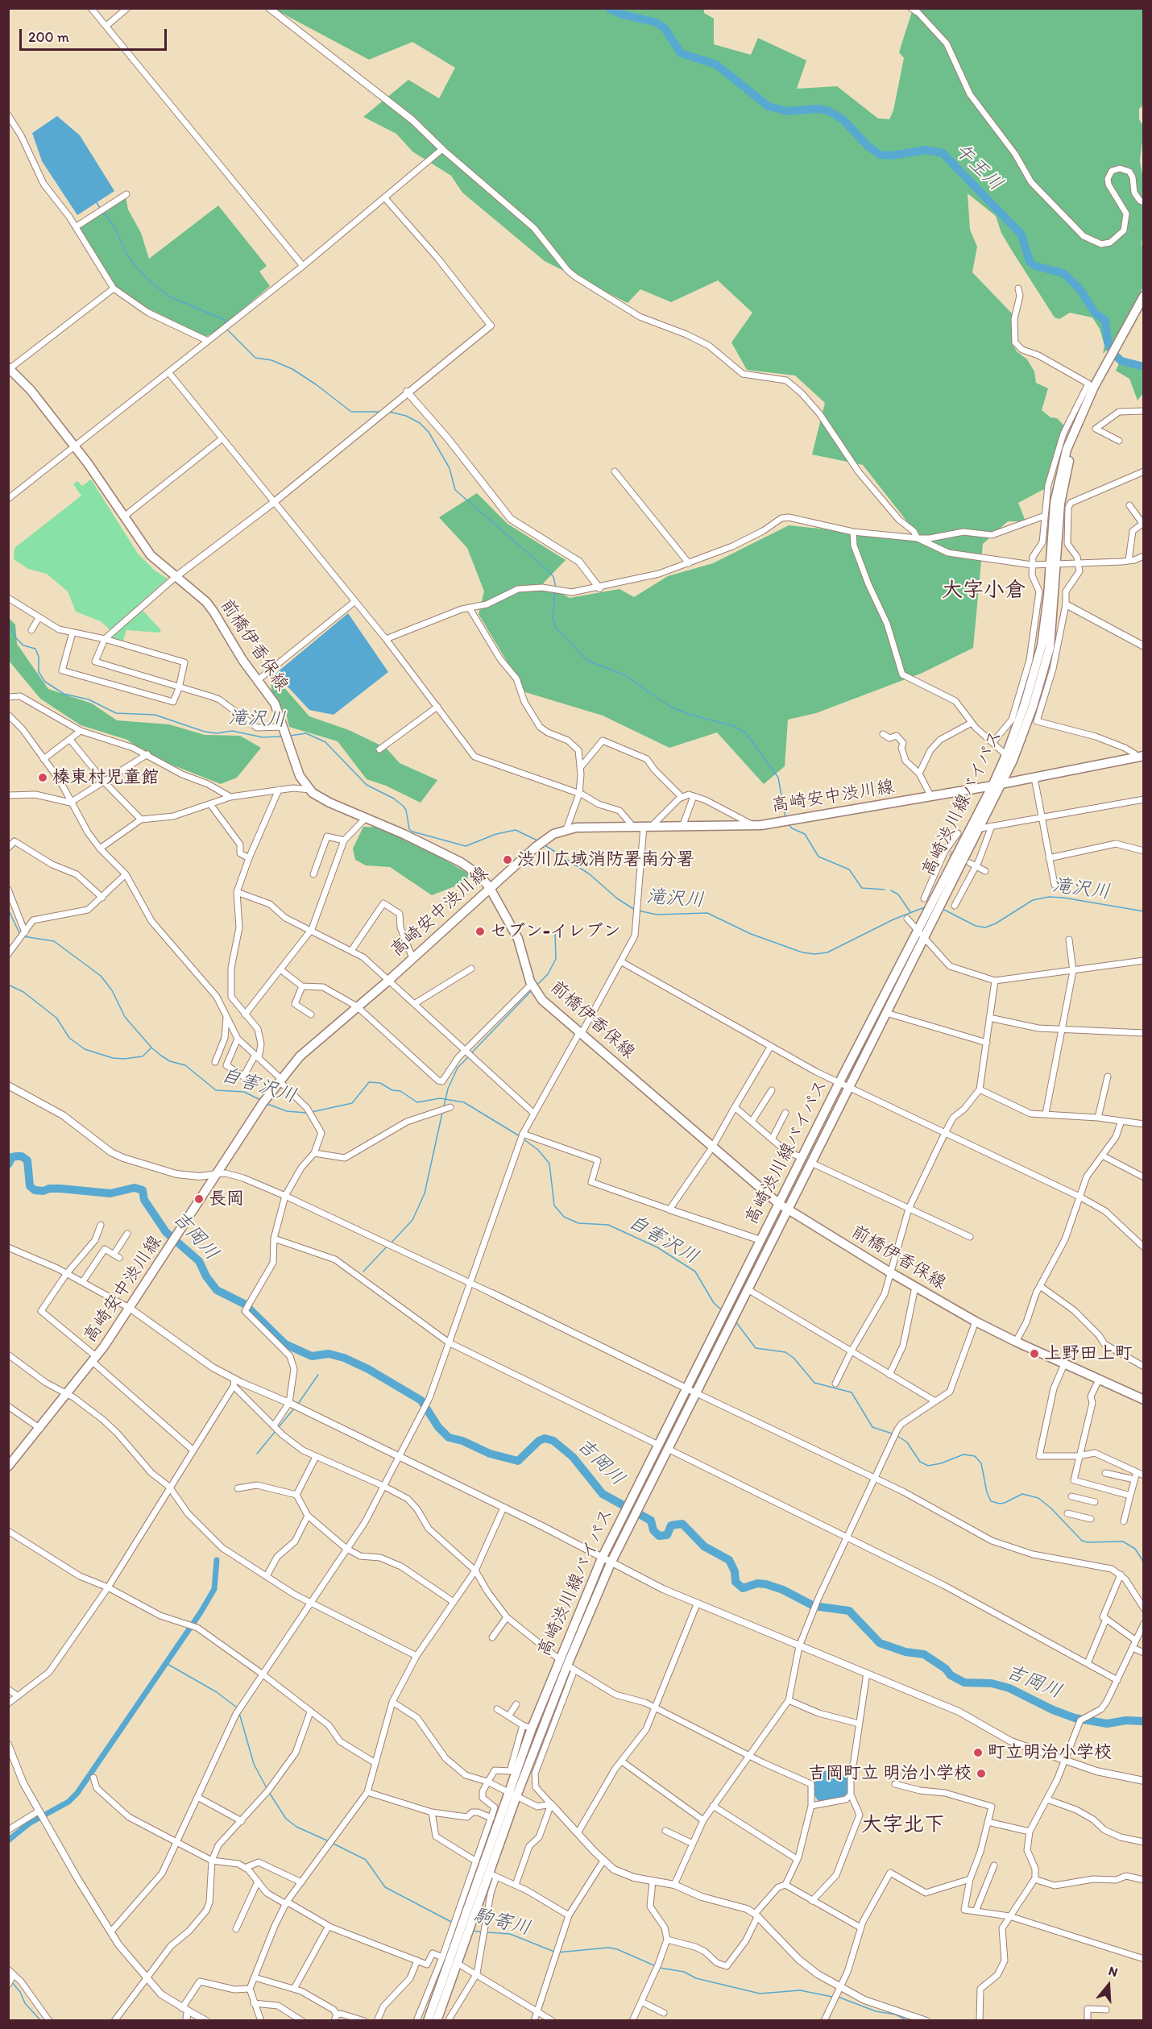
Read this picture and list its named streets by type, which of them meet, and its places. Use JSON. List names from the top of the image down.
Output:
{
  "streets": {
    "main road": ["前橋伊香保線", "高崎安中渋川線", "高崎渋川線バイパス"]
  },
  "crossings": [
    ["前橋伊香保線", "高崎安中渋川線"],
    ["前橋伊香保線", "高崎渋川線バイパス"],
    ["高崎安中渋川線", "高崎渋川線バイパス"]
  ],
  "districts": ["大字小倉", "大字北下"],
  "water": [
    "午王川",
    "滝沢川",
    "自害沢川",
    "吉岡川",
    "駒寄川"
  ],
  "places": [
    "榛東村児童館",
    "渋川広域消防署南分署",
    "セブン-イレブン",
    "長岡",
    "上野田上町",
    "町立明治小学校",
    "吉岡町立 明治小学校"
  ],
  "scale_bar": "200 m",
  "north": "top"
}
